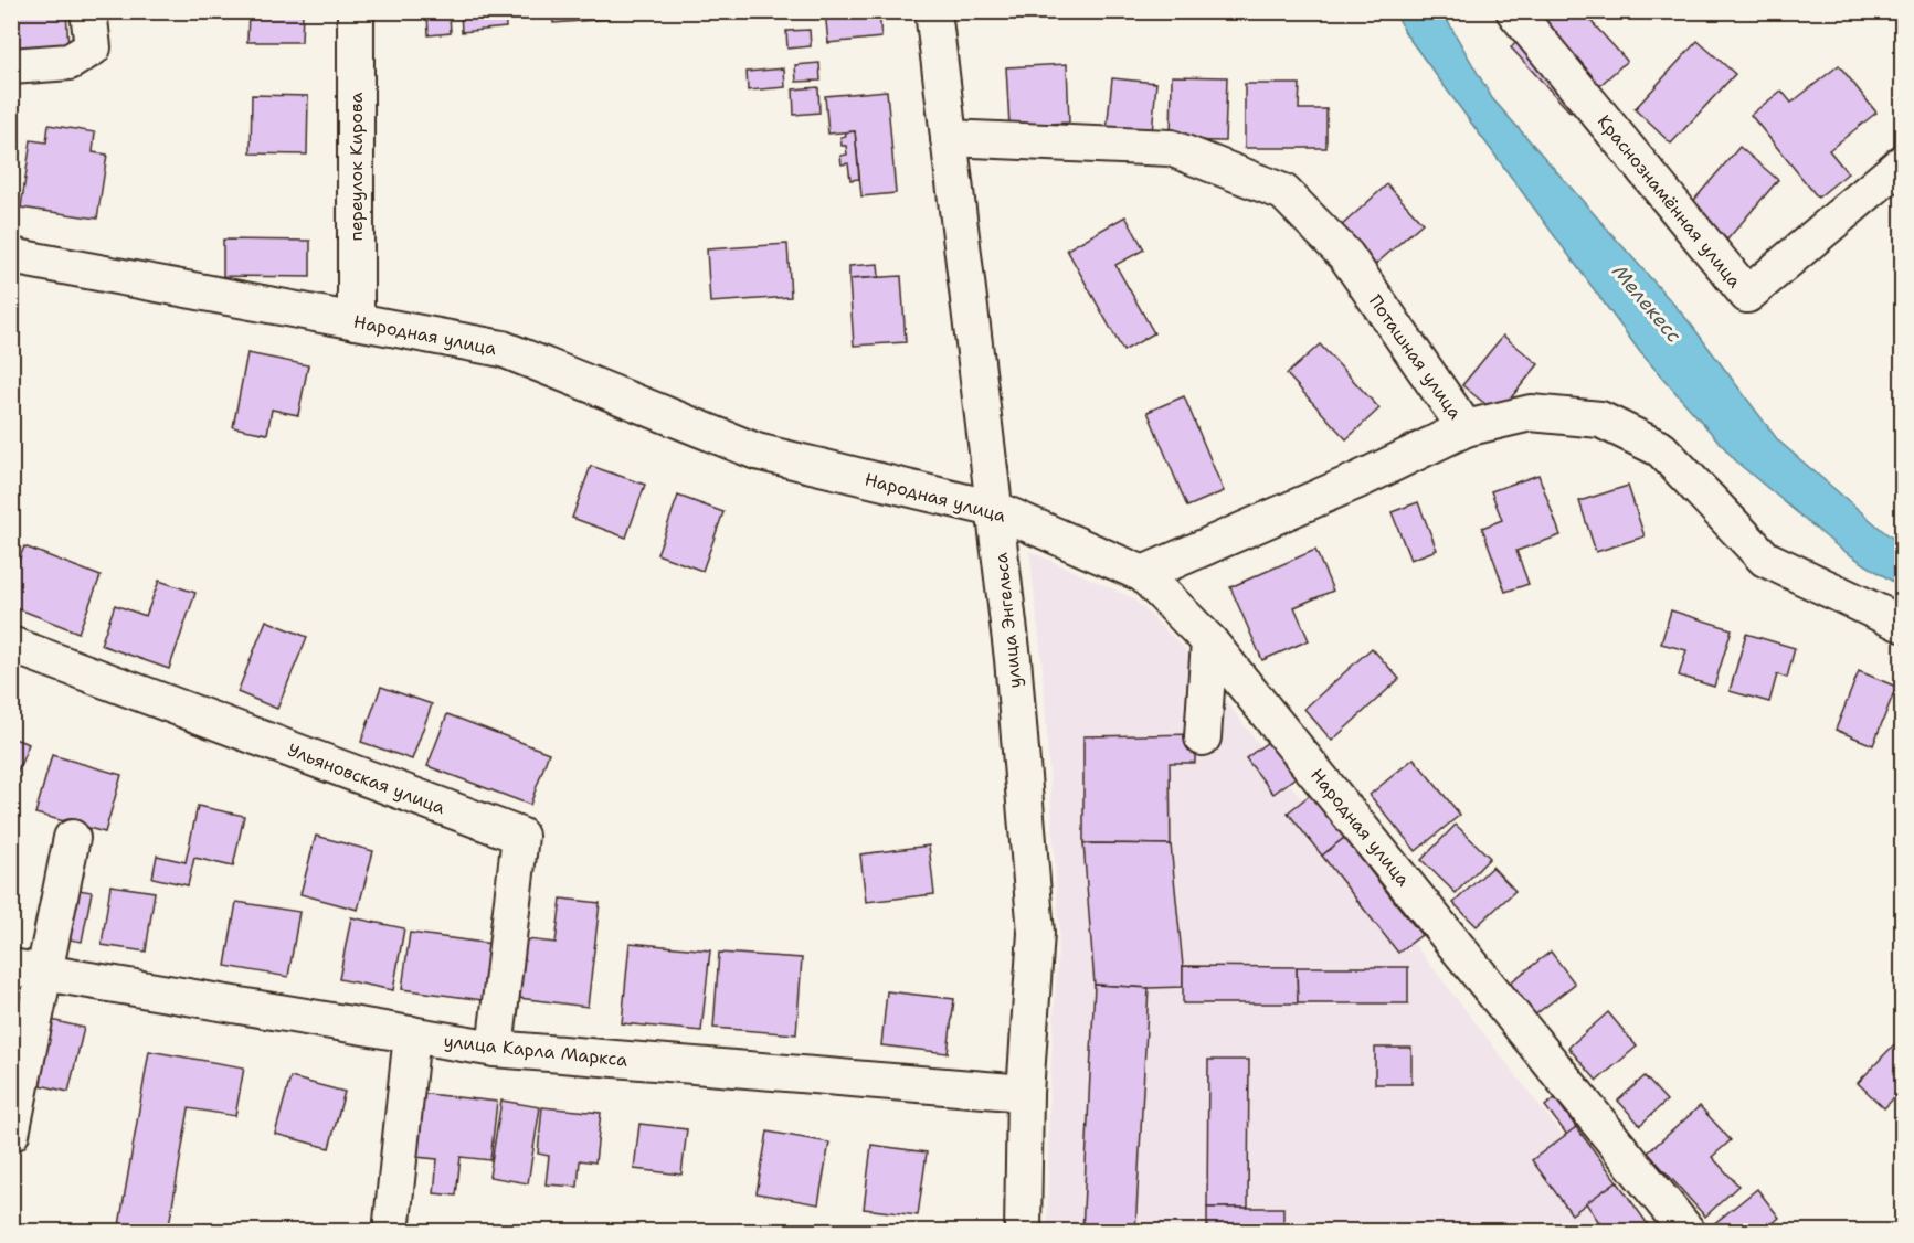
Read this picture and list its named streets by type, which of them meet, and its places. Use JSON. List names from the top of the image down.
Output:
{
  "streets": {
    "street": [
      "переулок Кирова",
      "Краснознамённая улица",
      "Народная улица",
      "Поташная улица",
      "улица Энгельса",
      "Ульяновская улица",
      "улица Карла Маркса"
    ]
  },
  "crossings": [
    ["переулок Кирова", "Народная улица"],
    ["Народная улица", "улица Энгельса"],
    ["Поташная улица", "улица Энгельса"],
    ["улица Энгельса", "улица Карла Маркса"],
    ["Ульяновская улица", "улица Карла Маркса"]
  ],
  "water": ["Мелекесс"]
}
